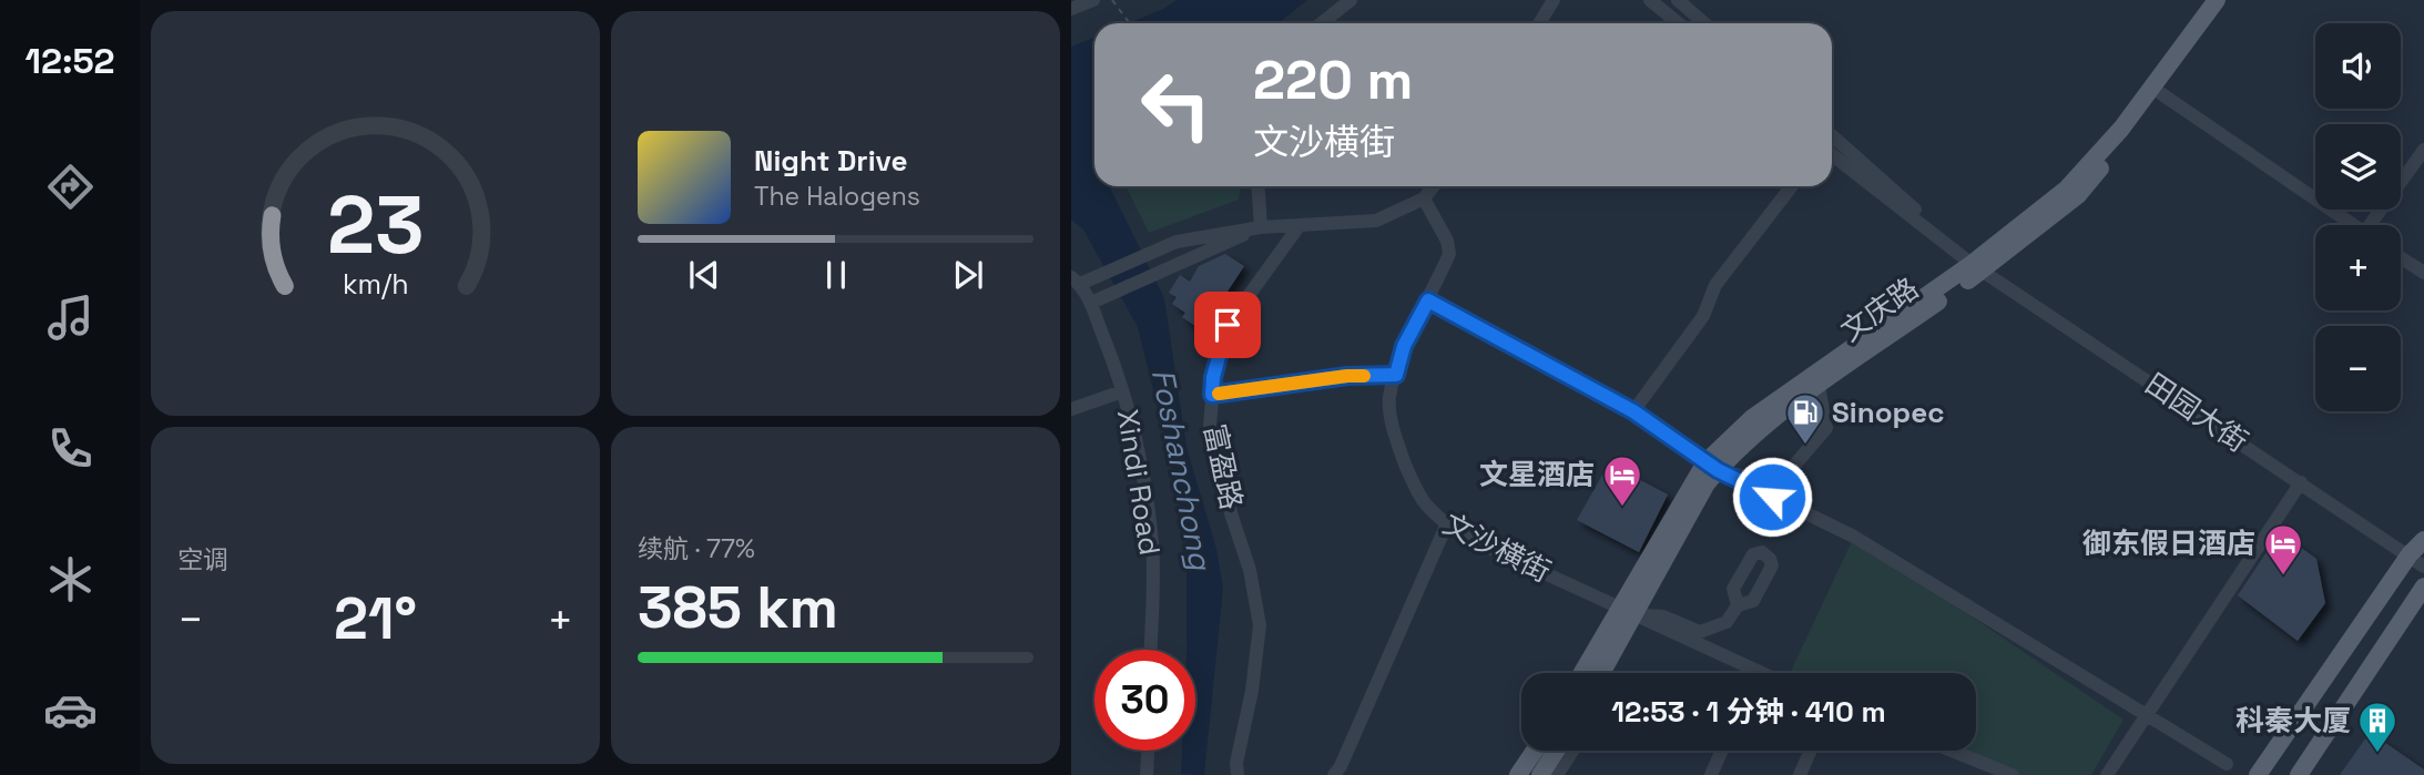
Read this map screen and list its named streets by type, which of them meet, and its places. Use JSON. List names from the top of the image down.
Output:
{
  "streets": {
    "main road": ["文庆路"],
    "street": [
      "田园大街",
      "富盈路",
      "Xindi Road",
      "文沙横街"
    ]
  },
  "crossings": [
    ["文庆路", "田园大街"]
  ],
  "water": ["Foshanchong"],
  "places": {
    "fuel station": ["Sinopec"],
    "hotel": ["文星酒店", "御东假日酒店"],
    "building": ["科秦大厦"]
  },
  "page": {
    "tabs": "12:52",
    "map_buttons": ["+", "−"],
    "turn": ["220 m", "文沙横街"],
    "song": ["Night Drive", "The Halogens"],
    "tile": [
      "空调",
      ["续航 · 77%", "385 km"]
    ],
    "heat": ["−", "21°", "+"],
    "limit": "30",
    "trip": "12:53 · 1 分钟 · 410 m",
    "gauge": ["23", "km/h"]
  }
}
